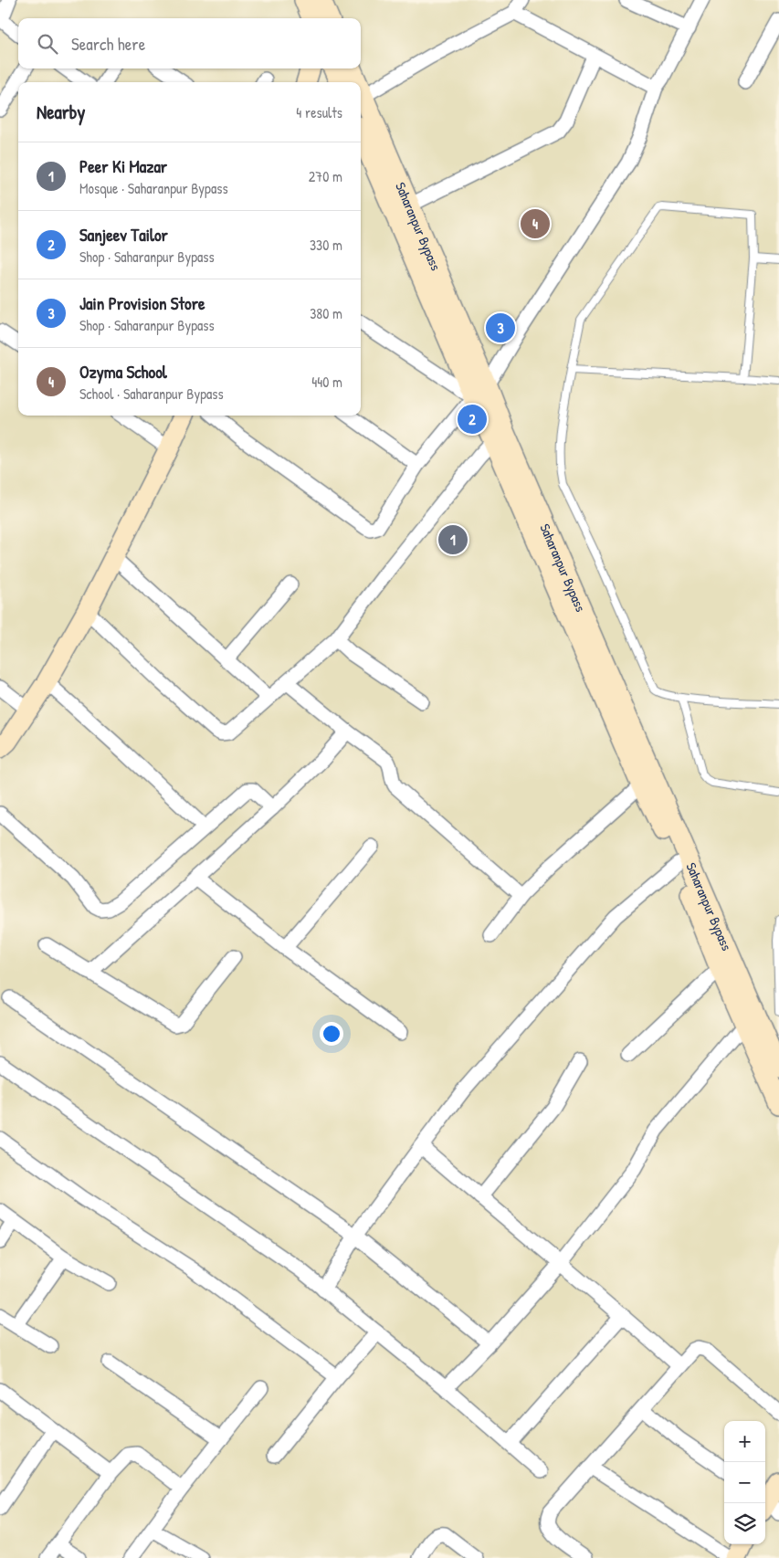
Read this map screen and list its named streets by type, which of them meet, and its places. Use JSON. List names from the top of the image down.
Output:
{
  "streets": {
    "main road": ["Saharanpur Bypass"]
  },
  "page": {
    "search": "Search here",
    "heading": ["Nearby", "4 results"],
    "list": [
      {
        "mark": "1",
        "name": "Peer Ki Mazar",
        "note": "Mosque · Saharanpur Bypass",
        "value": "270 m"
      },
      {
        "mark": "2",
        "name": "Sanjeev Tailor",
        "note": "Shop · Saharanpur Bypass",
        "value": "330 m"
      },
      {
        "mark": "3",
        "name": "Jain Provision Store",
        "note": "Shop · Saharanpur Bypass",
        "value": "380 m"
      },
      {
        "mark": "4",
        "name": "Ozyma School",
        "note": "School · Saharanpur Bypass",
        "value": "440 m"
      }
    ],
    "pins": [
      "4",
      "3",
      "2",
      "1"
    ],
    "map_buttons": ["+", "−"]
  }
}
